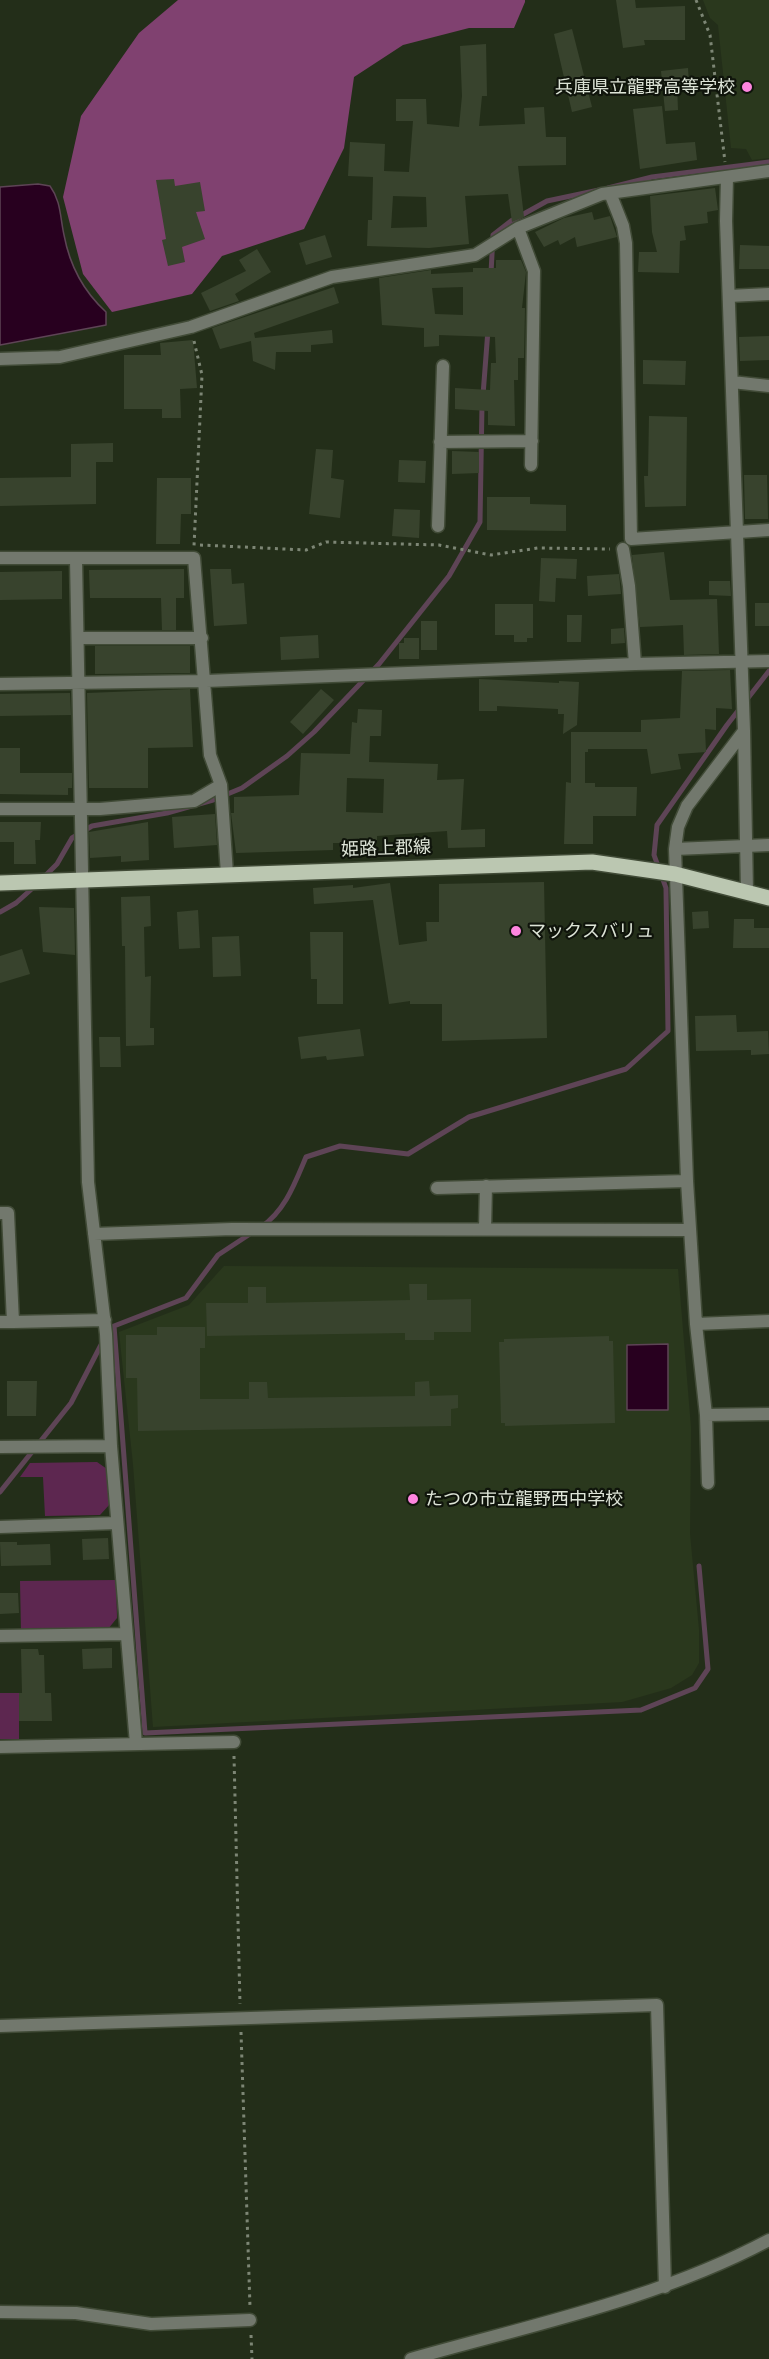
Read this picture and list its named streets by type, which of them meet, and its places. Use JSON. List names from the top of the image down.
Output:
{
  "streets": {
    "main road": ["姫路上郡線"]
  },
  "places": ["兵庫県立龍野高等学校", "マックスバリュ", "たつの市立龍野西中学校"]
}
